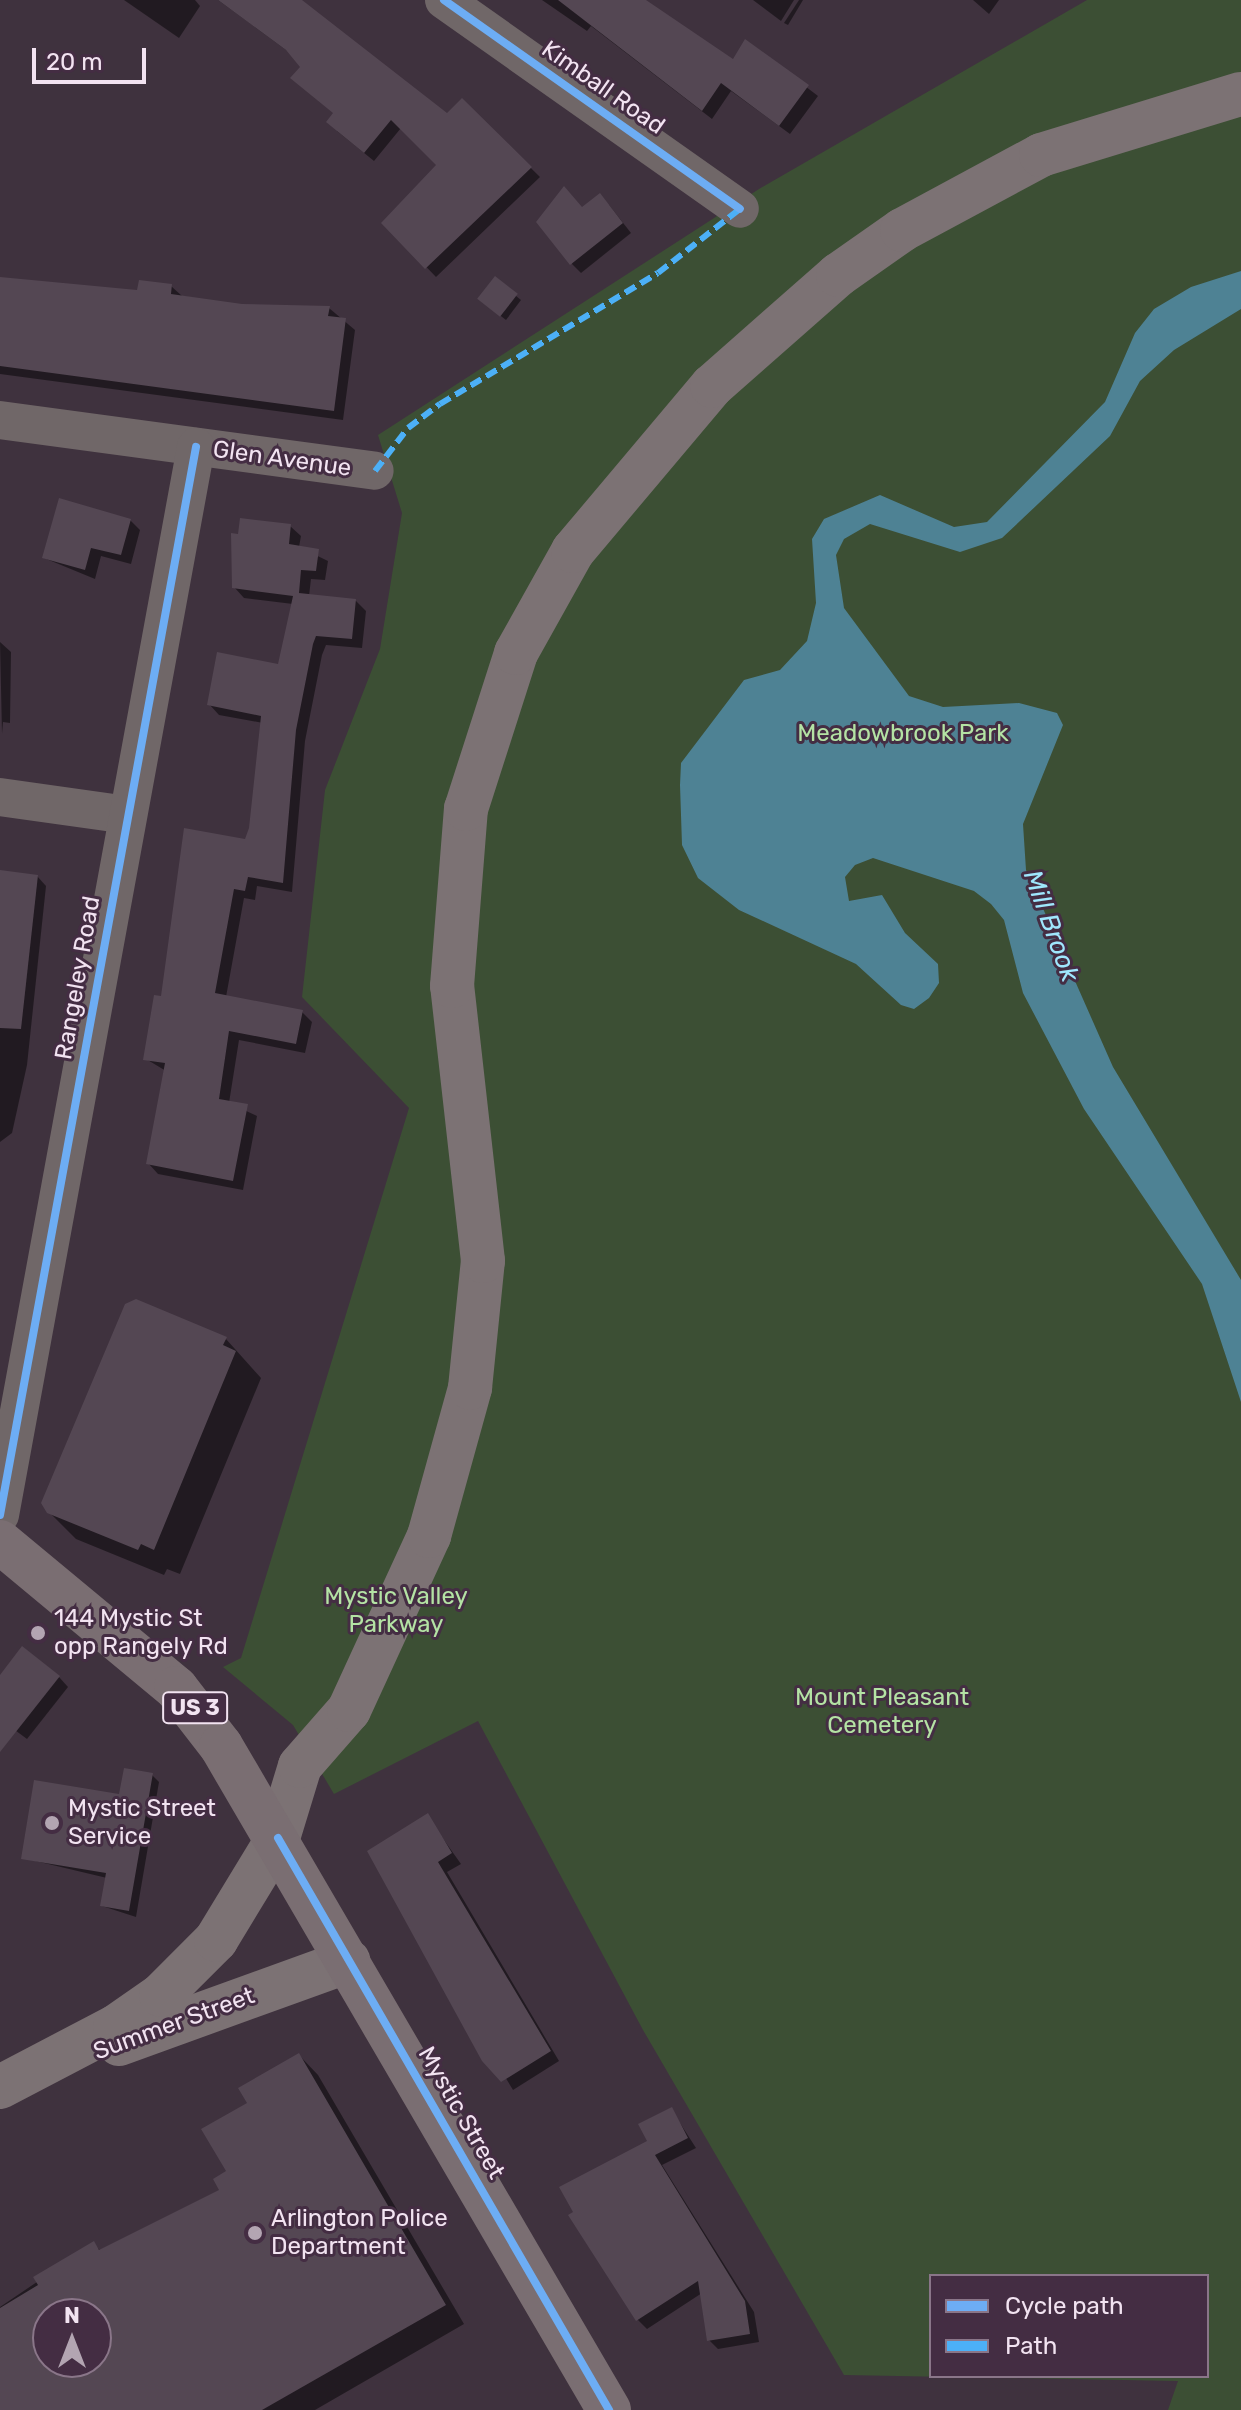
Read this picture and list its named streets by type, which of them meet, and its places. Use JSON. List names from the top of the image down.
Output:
{
  "streets": {
    "highway": ["US 3", "Mystic Street"],
    "main road": ["Summer Street"],
    "street": ["Kimball Road", "Glen Avenue", "Rangeley Road"]
  },
  "crossings": [
    ["Glen Avenue", "Rangeley Road"],
    ["Summer Street", "Mystic Street"]
  ],
  "water": ["Mill Brook"],
  "parks": ["Meadowbrook Park", "Mystic Valley Parkway", "Mount Pleasant Cemetery"],
  "places": ["144 Mystic St opp Rangely Rd", "Mystic Street Service", "Arlington Police Department"],
  "legend": ["Cycle path", "Path"],
  "scale_bar": "20 m",
  "north": "top"
}
